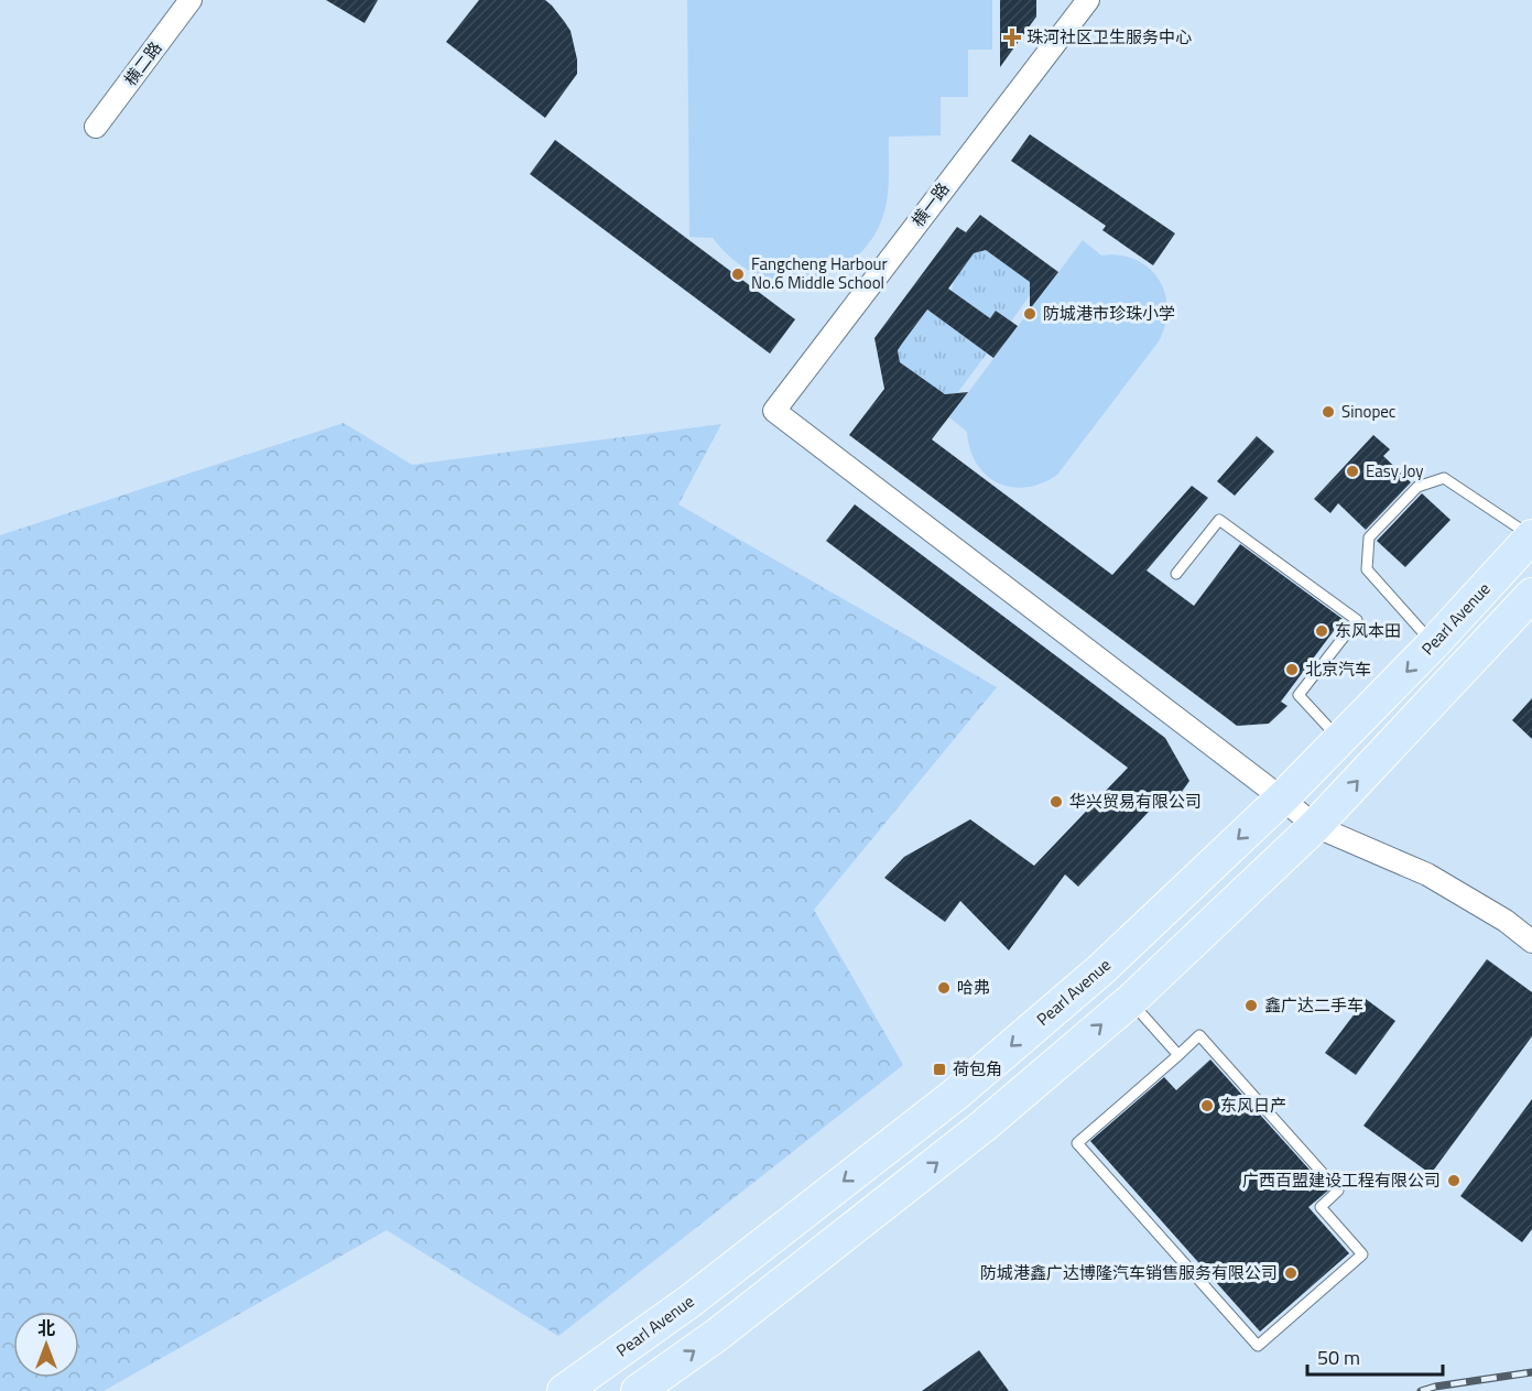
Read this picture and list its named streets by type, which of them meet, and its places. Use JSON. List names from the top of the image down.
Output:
{
  "streets": {
    "main road": ["Pearl Avenue"],
    "street": ["横二路", "横一路"]
  },
  "crossings": [
    ["横一路", "Pearl Avenue"]
  ],
  "places": {
    "health": ["珠河社区卫生服务中心"],
    "other": [
      "Fangcheng Harbour No.6 Middle School",
      "防城港市珍珠小学",
      "Sinopec",
      "Easy Joy",
      "东风本田",
      "北京汽车",
      "华兴贸易有限公司",
      "哈弗",
      "鑫广达二手车",
      "东风日产",
      "广西百盟建设工程有限公司",
      "防城港鑫广达博隆汽车销售服务有限公司"
    ],
    "transit": ["荷包角"]
  },
  "scale_bar": "50 m",
  "north": "top"
}
